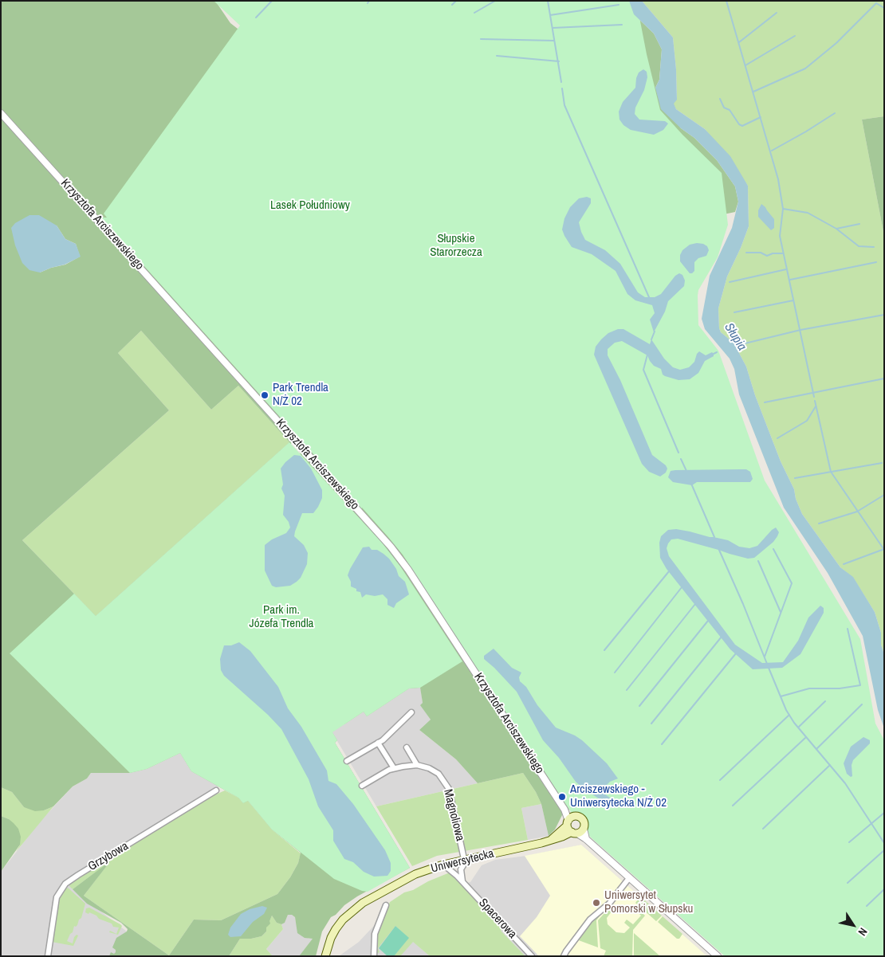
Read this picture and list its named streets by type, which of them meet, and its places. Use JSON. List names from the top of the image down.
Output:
{
  "streets": {
    "main road": ["Uniwersytecka"],
    "street": [
      "Krzysztofa Arciszewskiego",
      "Magnoliowa",
      "Grzybowa",
      "Spacerowa"
    ]
  },
  "crossings": [
    ["Krzysztofa Arciszewskiego", "Uniwersytecka"],
    ["Magnoliowa", "Uniwersytecka"],
    ["Uniwersytecka", "Spacerowa"]
  ],
  "water": ["Słupia"],
  "parks": ["Lasek Południowy", "Słupskie Starorzecza", "Park im. Józefa Trendla"],
  "places": ["Park Trendla N/Ż 02", "Arciszewskiego - Uniwersytecka N/Ż 02", "Uniwersytet Pomorski w Słupsku"],
  "north": "bottom right"
}
